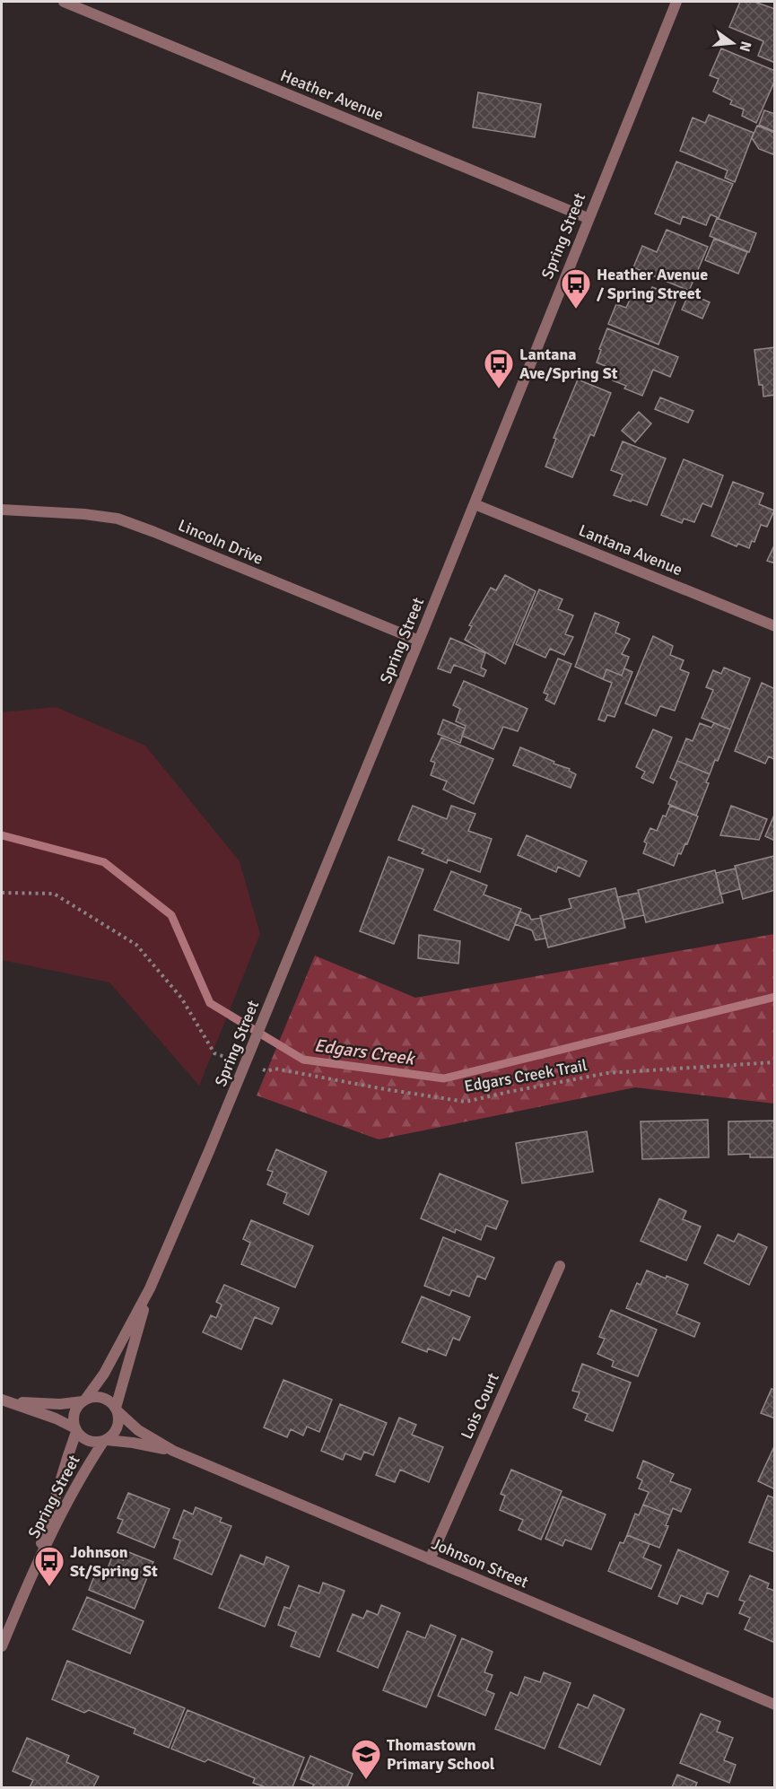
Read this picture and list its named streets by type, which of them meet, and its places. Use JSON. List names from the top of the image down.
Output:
{
  "streets": {
    "street": [
      "Heather Avenue",
      "Spring Street",
      "Lincoln Drive",
      "Lantana Avenue",
      "Lois Court",
      "Johnson Street"
    ],
    "path": ["Edgars Creek Trail"]
  },
  "crossings": [
    ["Heather Avenue", "Spring Street"],
    ["Spring Street", "Lincoln Drive"],
    ["Spring Street", "Lantana Avenue"],
    ["Spring Street", "Edgars Creek Trail"],
    ["Spring Street", "Johnson Street"],
    ["Lois Court", "Johnson Street"]
  ],
  "water": ["Edgars Creek"],
  "places": {
    "bus stop": ["Heather Avenue / Spring Street", "Lantana Ave/Spring St", "Johnson St/Spring St"],
    "school or university": ["Thomastown Primary School"]
  },
  "north": "right"
}
